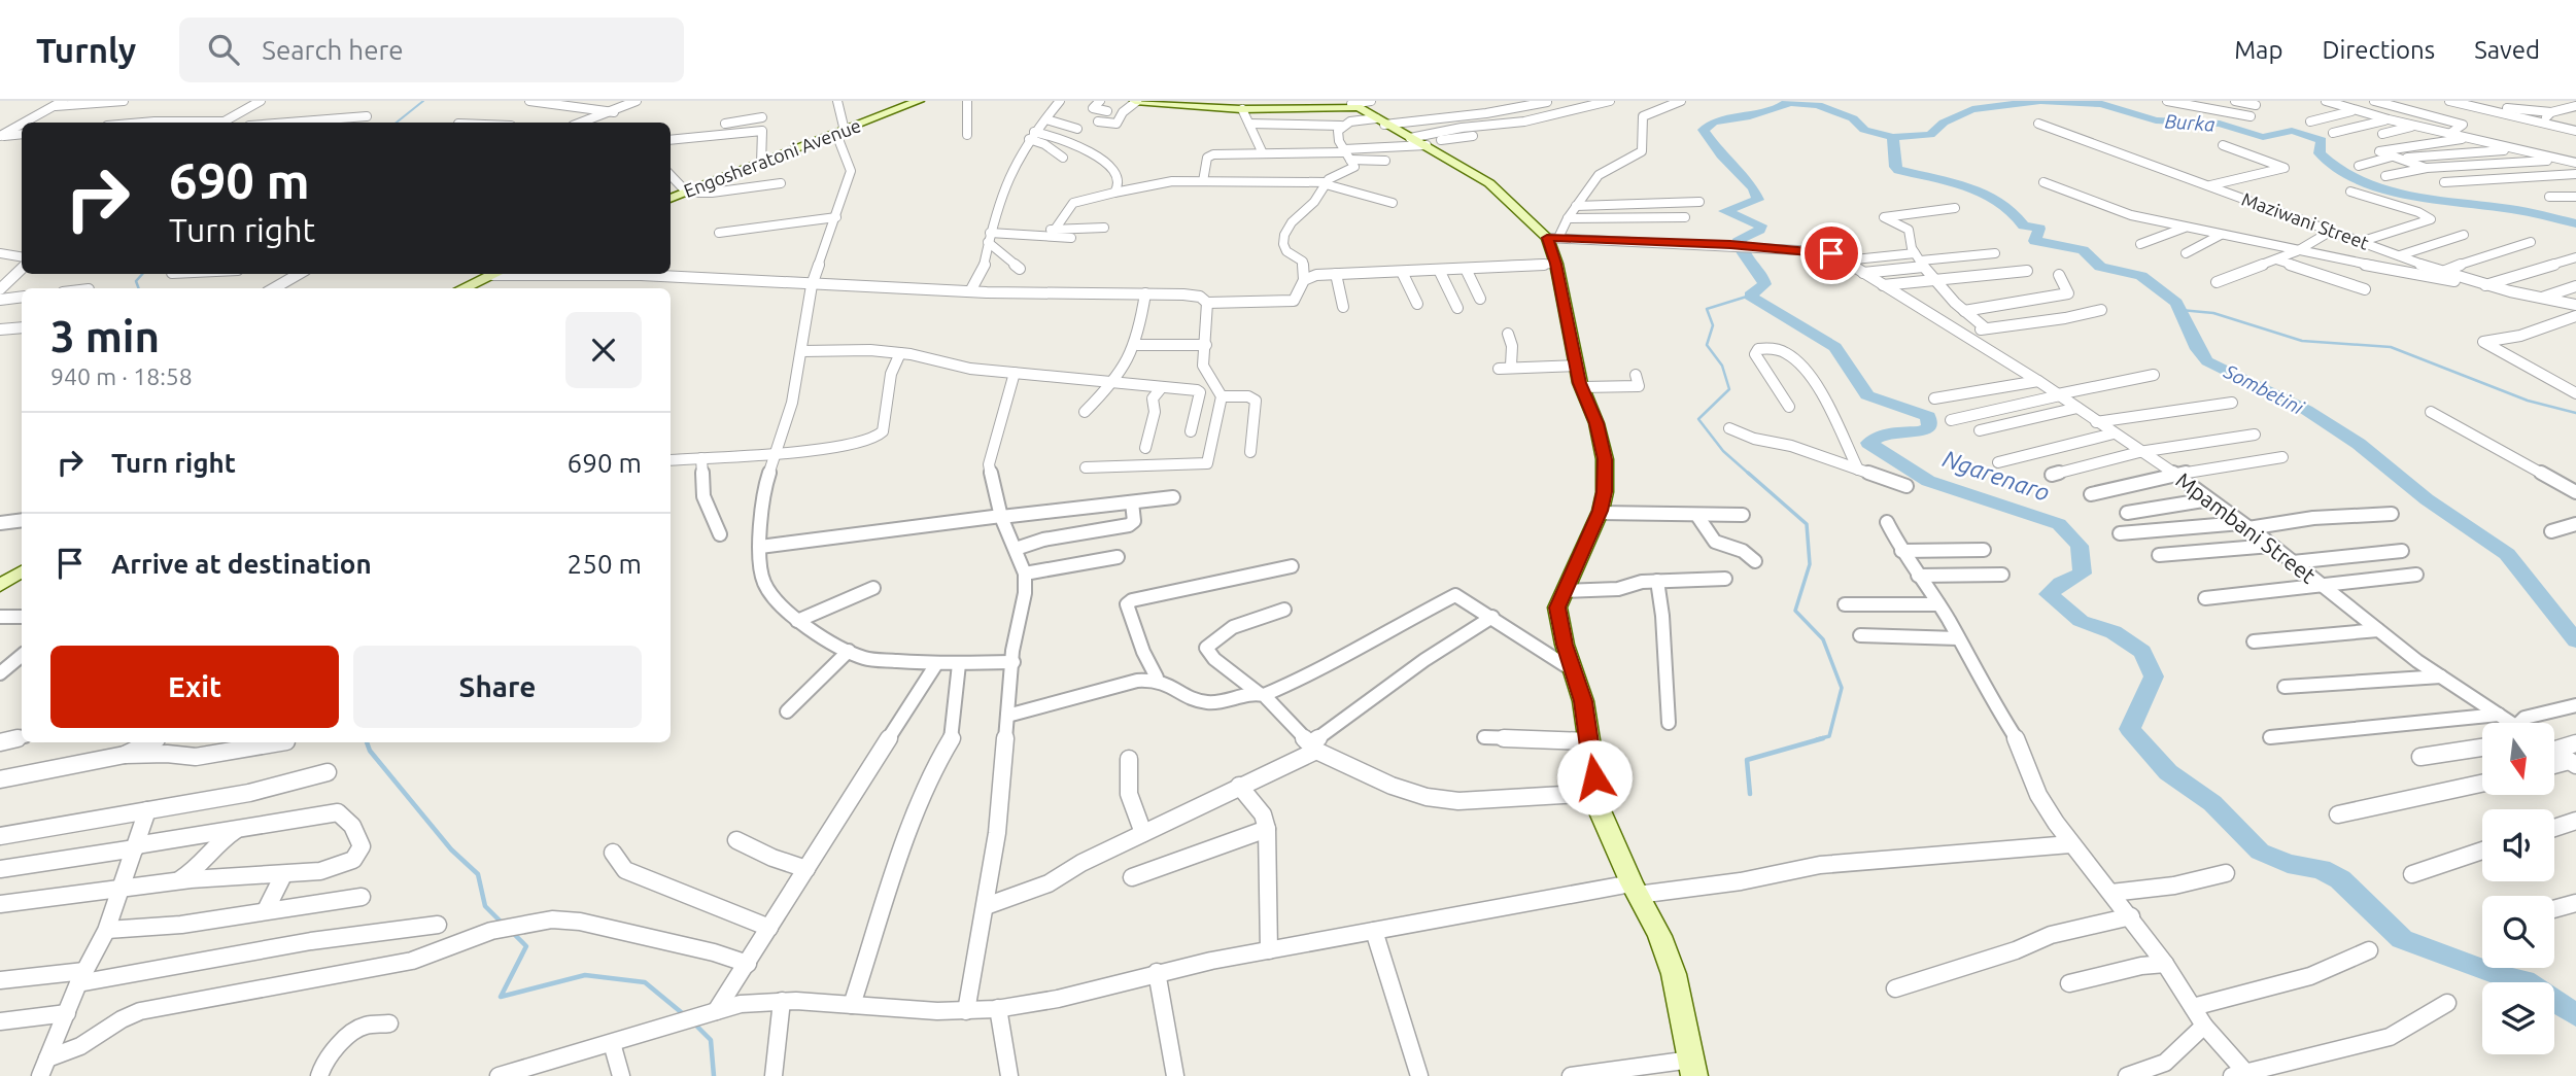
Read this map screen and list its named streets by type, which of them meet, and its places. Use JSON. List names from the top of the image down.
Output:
{
  "streets": {
    "street": ["Engosheratoni Avenue", "Maziwani Street", "Mpambani Street"]
  },
  "water": ["Burka", "Sombetini", "Ngarenaro"],
  "north": "bottom",
  "page": {
    "header": "Turnly",
    "search": "Search here",
    "nav": ["Map", "Directions", "Saved"],
    "turn": ["690 m", "Turn right"],
    "heading": ["3 min", "940 m · 18:58"],
    "list": [
      {
        "name": "Turn right",
        "value": "690 m"
      },
      {
        "name": "Arrive at destination",
        "value": "250 m"
      }
    ],
    "buttons": ["Exit", "Share"]
  }
}
